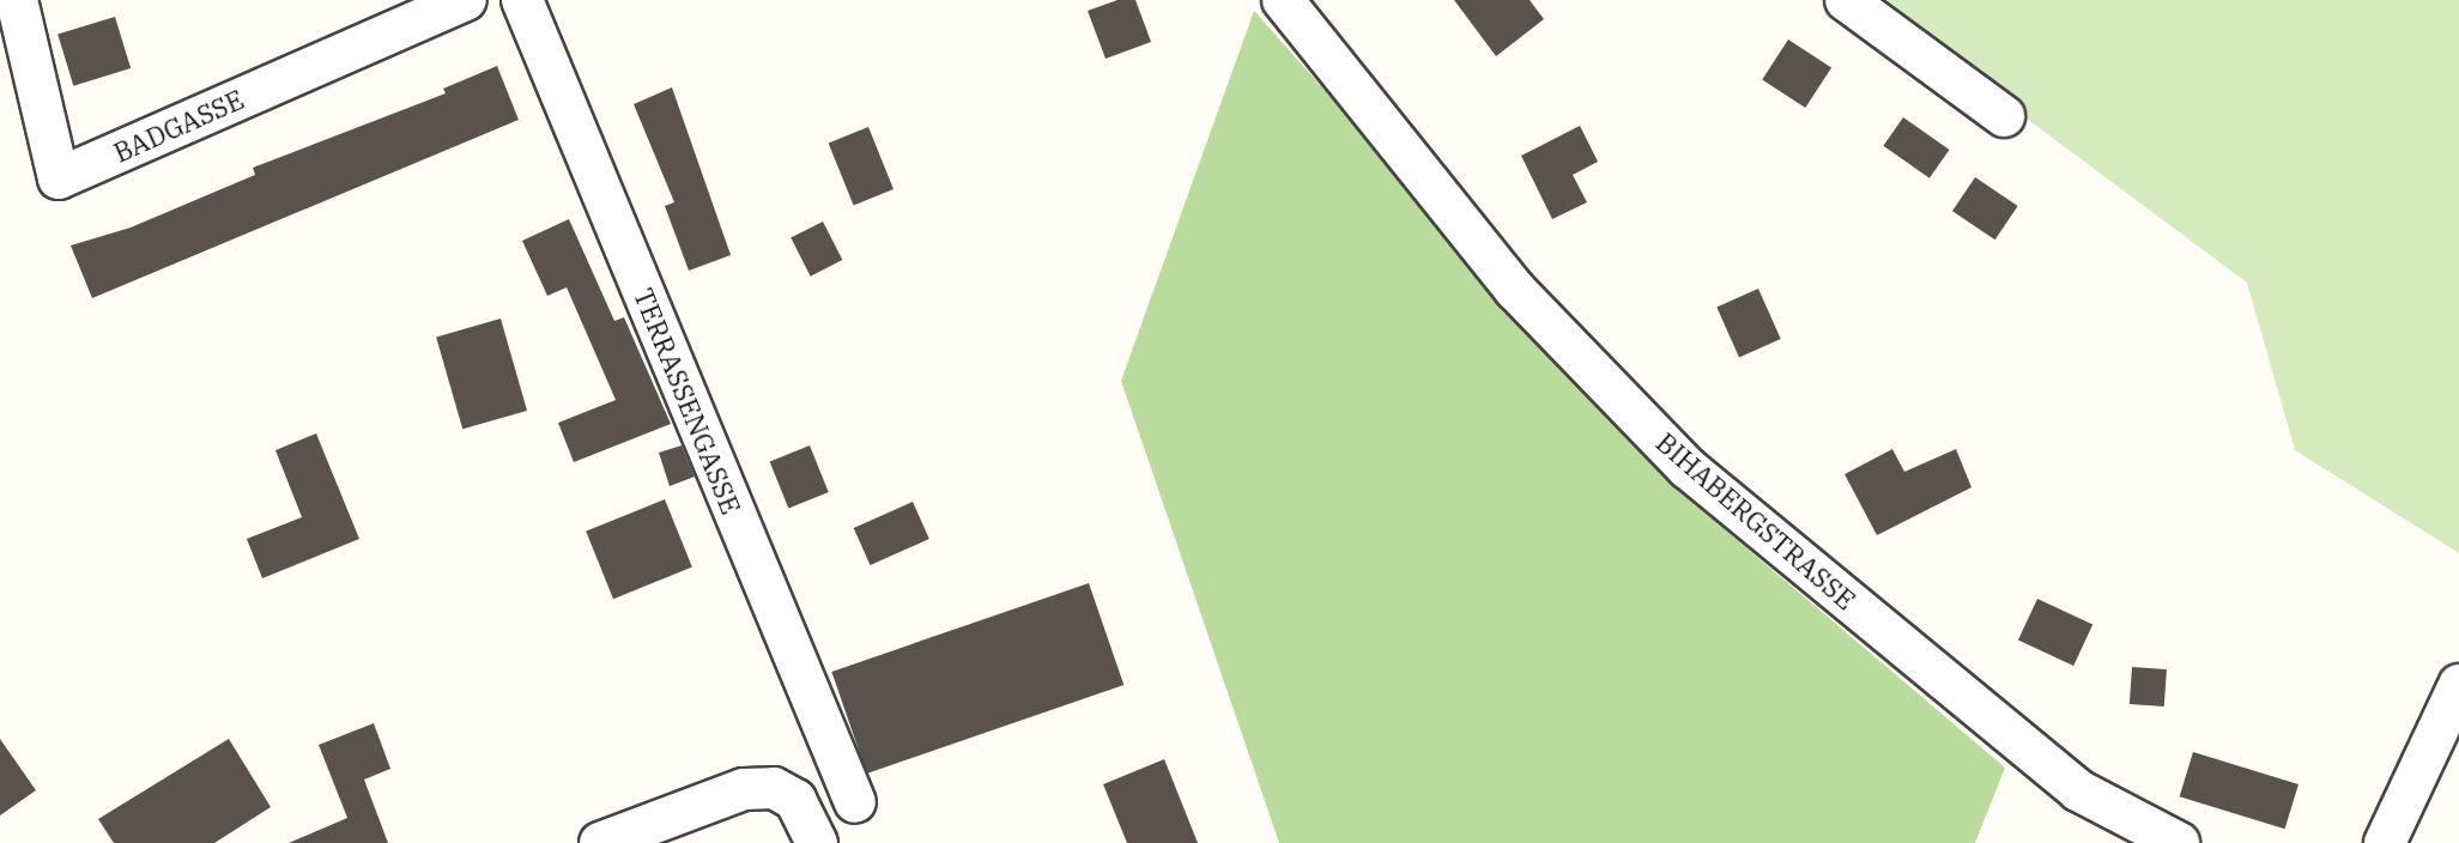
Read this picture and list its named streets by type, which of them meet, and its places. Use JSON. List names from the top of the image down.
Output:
{
  "streets": {
    "street": ["BADGASSE", "TERRASSENGASSE", "BIHABERGSTRASSE"]
  }
}
